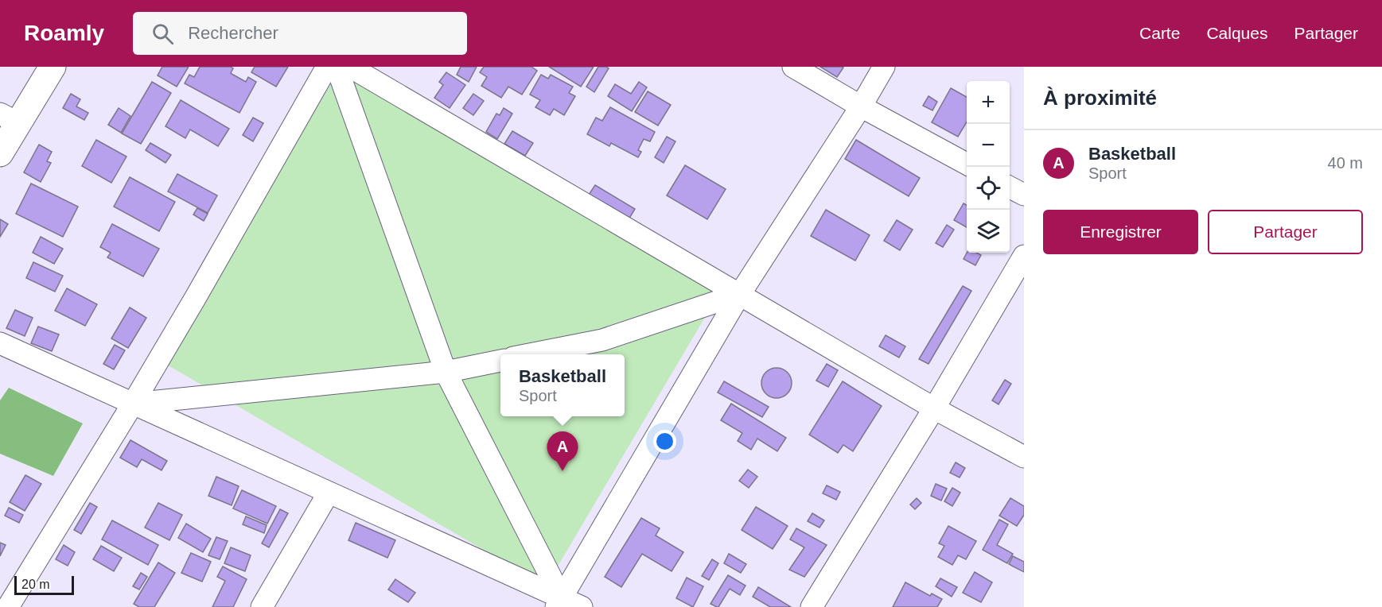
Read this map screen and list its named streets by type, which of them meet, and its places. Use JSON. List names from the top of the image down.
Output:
{
  "scale_bar": "20 m",
  "page": {
    "header": "Roamly",
    "search": "Rechercher",
    "nav": ["Carte", "Calques", "Partager"],
    "heading": "À proximité",
    "map_buttons": ["+", "−"],
    "list": [
      {
        "mark": "A",
        "name": "Basketball",
        "note": "Sport",
        "value": "40 m"
      }
    ],
    "buttons": ["Enregistrer", "Partager"],
    "popup": ["Basketball", "Sport"],
    "pins": "A",
    "scale": "20 m"
  }
}
